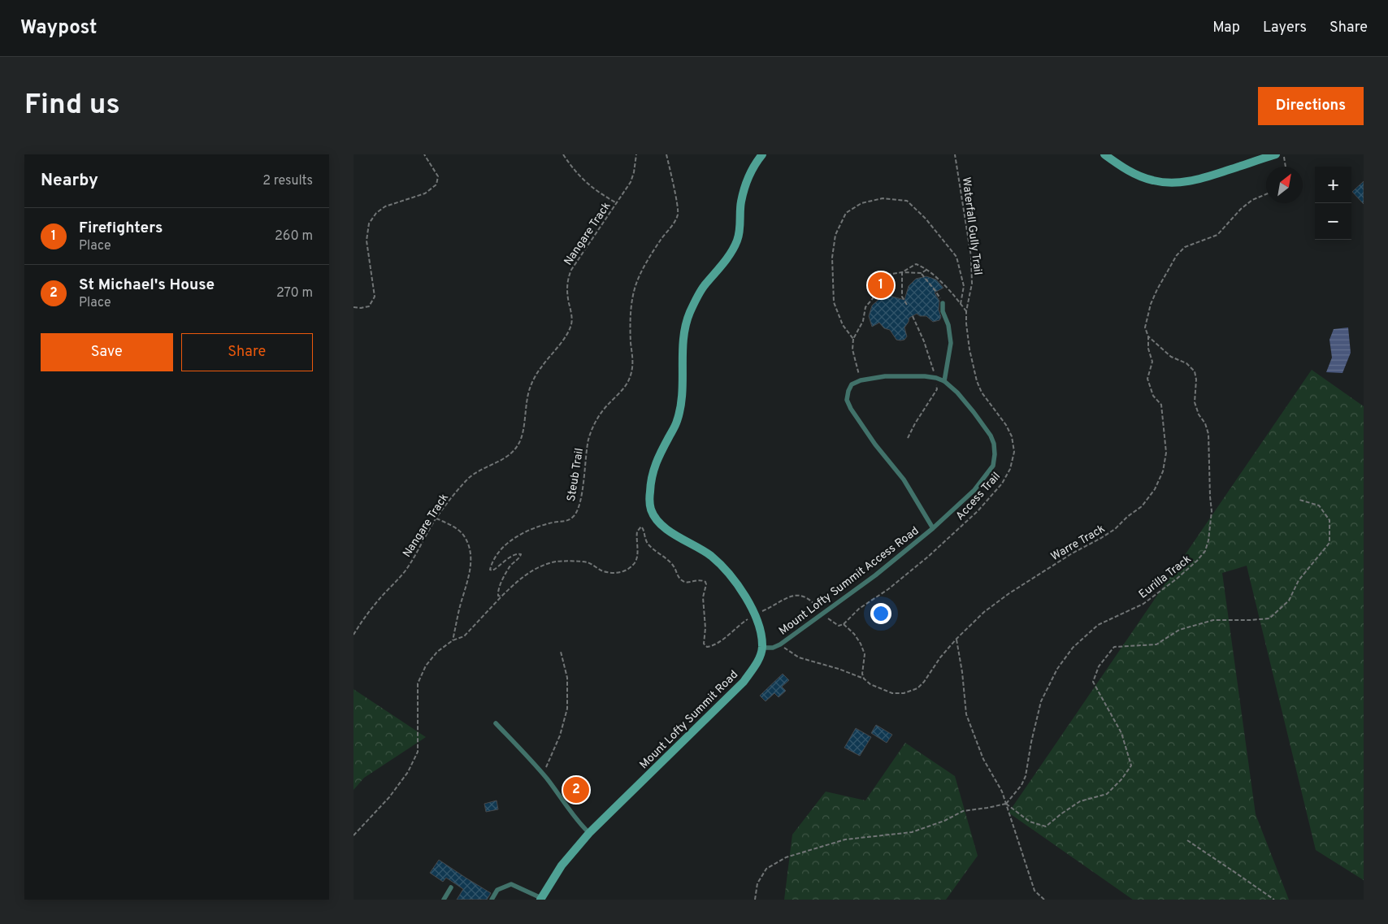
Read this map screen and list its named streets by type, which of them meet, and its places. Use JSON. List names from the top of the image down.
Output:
{
  "streets": {
    "main road": ["Mount Lofty Summit Road"],
    "lane": ["Mount Lofty Summit Access Road"],
    "path": [
      "Waterfall Gully Trail",
      "Nangare Track",
      "Steub Trail",
      "Access Trail",
      "Warre Track",
      "Eurilla Track"
    ]
  },
  "crossings": [
    ["Waterfall Gully Trail", "Access Trail"],
    ["Warre Track", "Eurilla Track"],
    ["Warre Track", "Mount Lofty Summit Access Road"],
    ["Mount Lofty Summit Access Road", "Mount Lofty Summit Road"]
  ],
  "north": "top right",
  "page": {
    "header": "Waypost",
    "nav": ["Map", "Layers", "Share"],
    "buttons": [
      "Directions",
      ["Save", "Share"]
    ],
    "title": "Find us",
    "heading": ["Nearby", "2 results"],
    "map_buttons": ["+", "−"],
    "list": [
      {
        "mark": "1",
        "name": "Firefighters",
        "note": "Place",
        "value": "260 m"
      },
      {
        "mark": "2",
        "name": "St Michael's House",
        "note": "Place",
        "value": "270 m"
      }
    ],
    "pins": ["1", "2"]
  }
}
